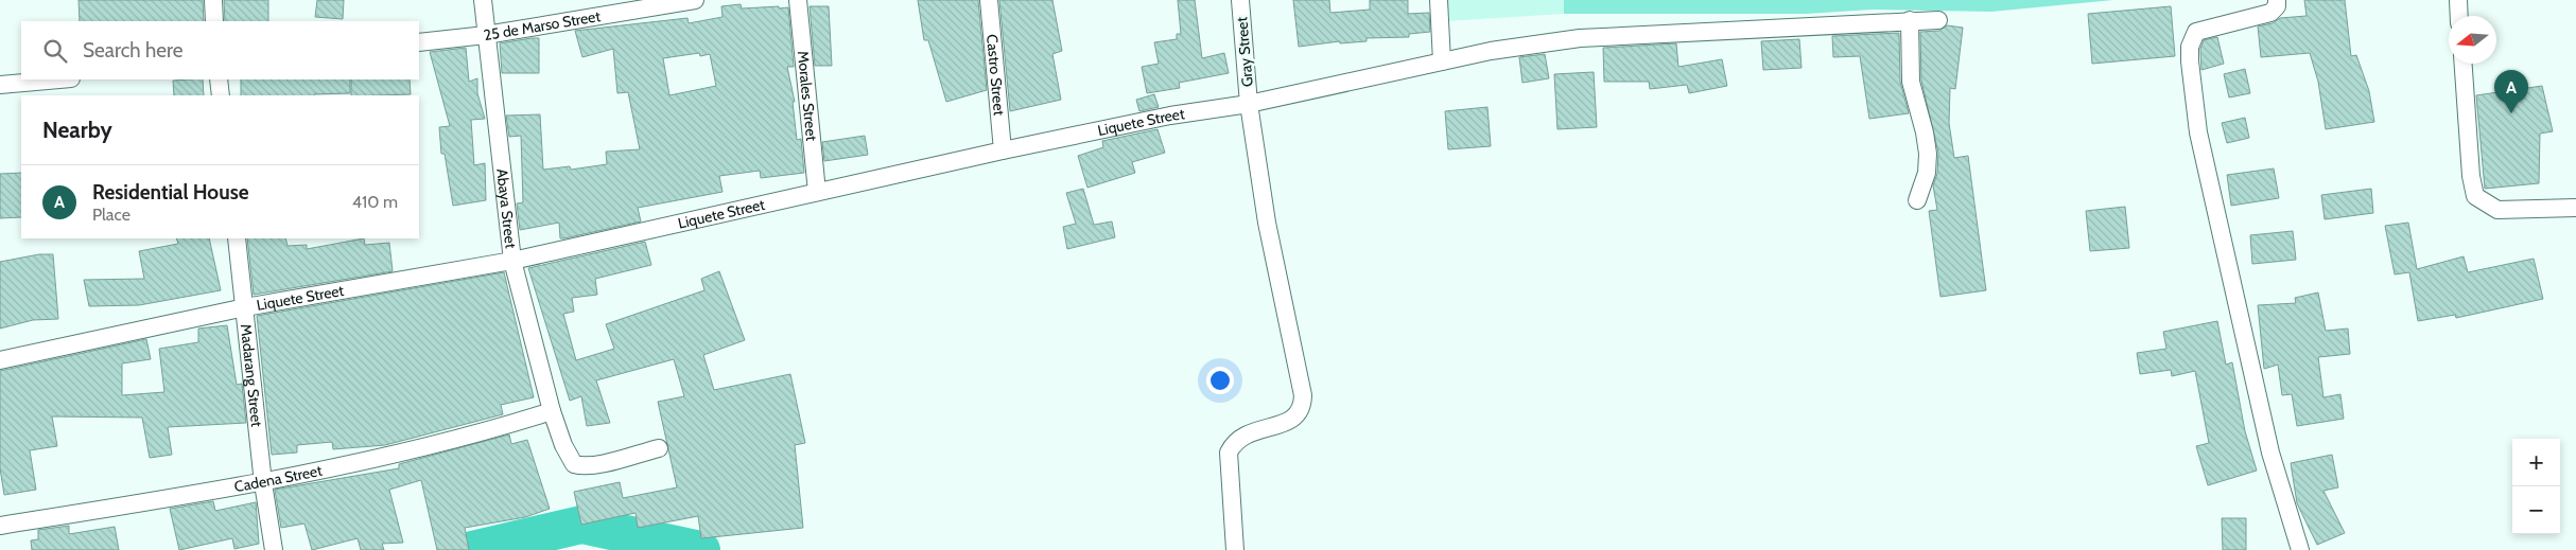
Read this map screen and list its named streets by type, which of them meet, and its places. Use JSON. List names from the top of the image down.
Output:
{
  "streets": {
    "street": [
      "25 de Marso Street",
      "Gray Street",
      "Castro Street",
      "Morales Street",
      "Liquete Street",
      "Abaya Street",
      "Madarang Street",
      "Cadena Street"
    ]
  },
  "crossings": [
    ["25 de Marso Street", "Abaya Street"],
    ["Gray Street", "Liquete Street"],
    ["Castro Street", "Liquete Street"],
    ["Morales Street", "Liquete Street"],
    ["Liquete Street", "Abaya Street"],
    ["Liquete Street", "Madarang Street"],
    ["Abaya Street", "Cadena Street"],
    ["Madarang Street", "Cadena Street"]
  ],
  "north": "left",
  "page": {
    "search": "Search here",
    "pins": "A",
    "heading": "Nearby",
    "list": [
      {
        "mark": "A",
        "name": "Residential House",
        "note": "Place",
        "value": "410 m"
      }
    ],
    "map_buttons": ["+", "−"]
  }
}
